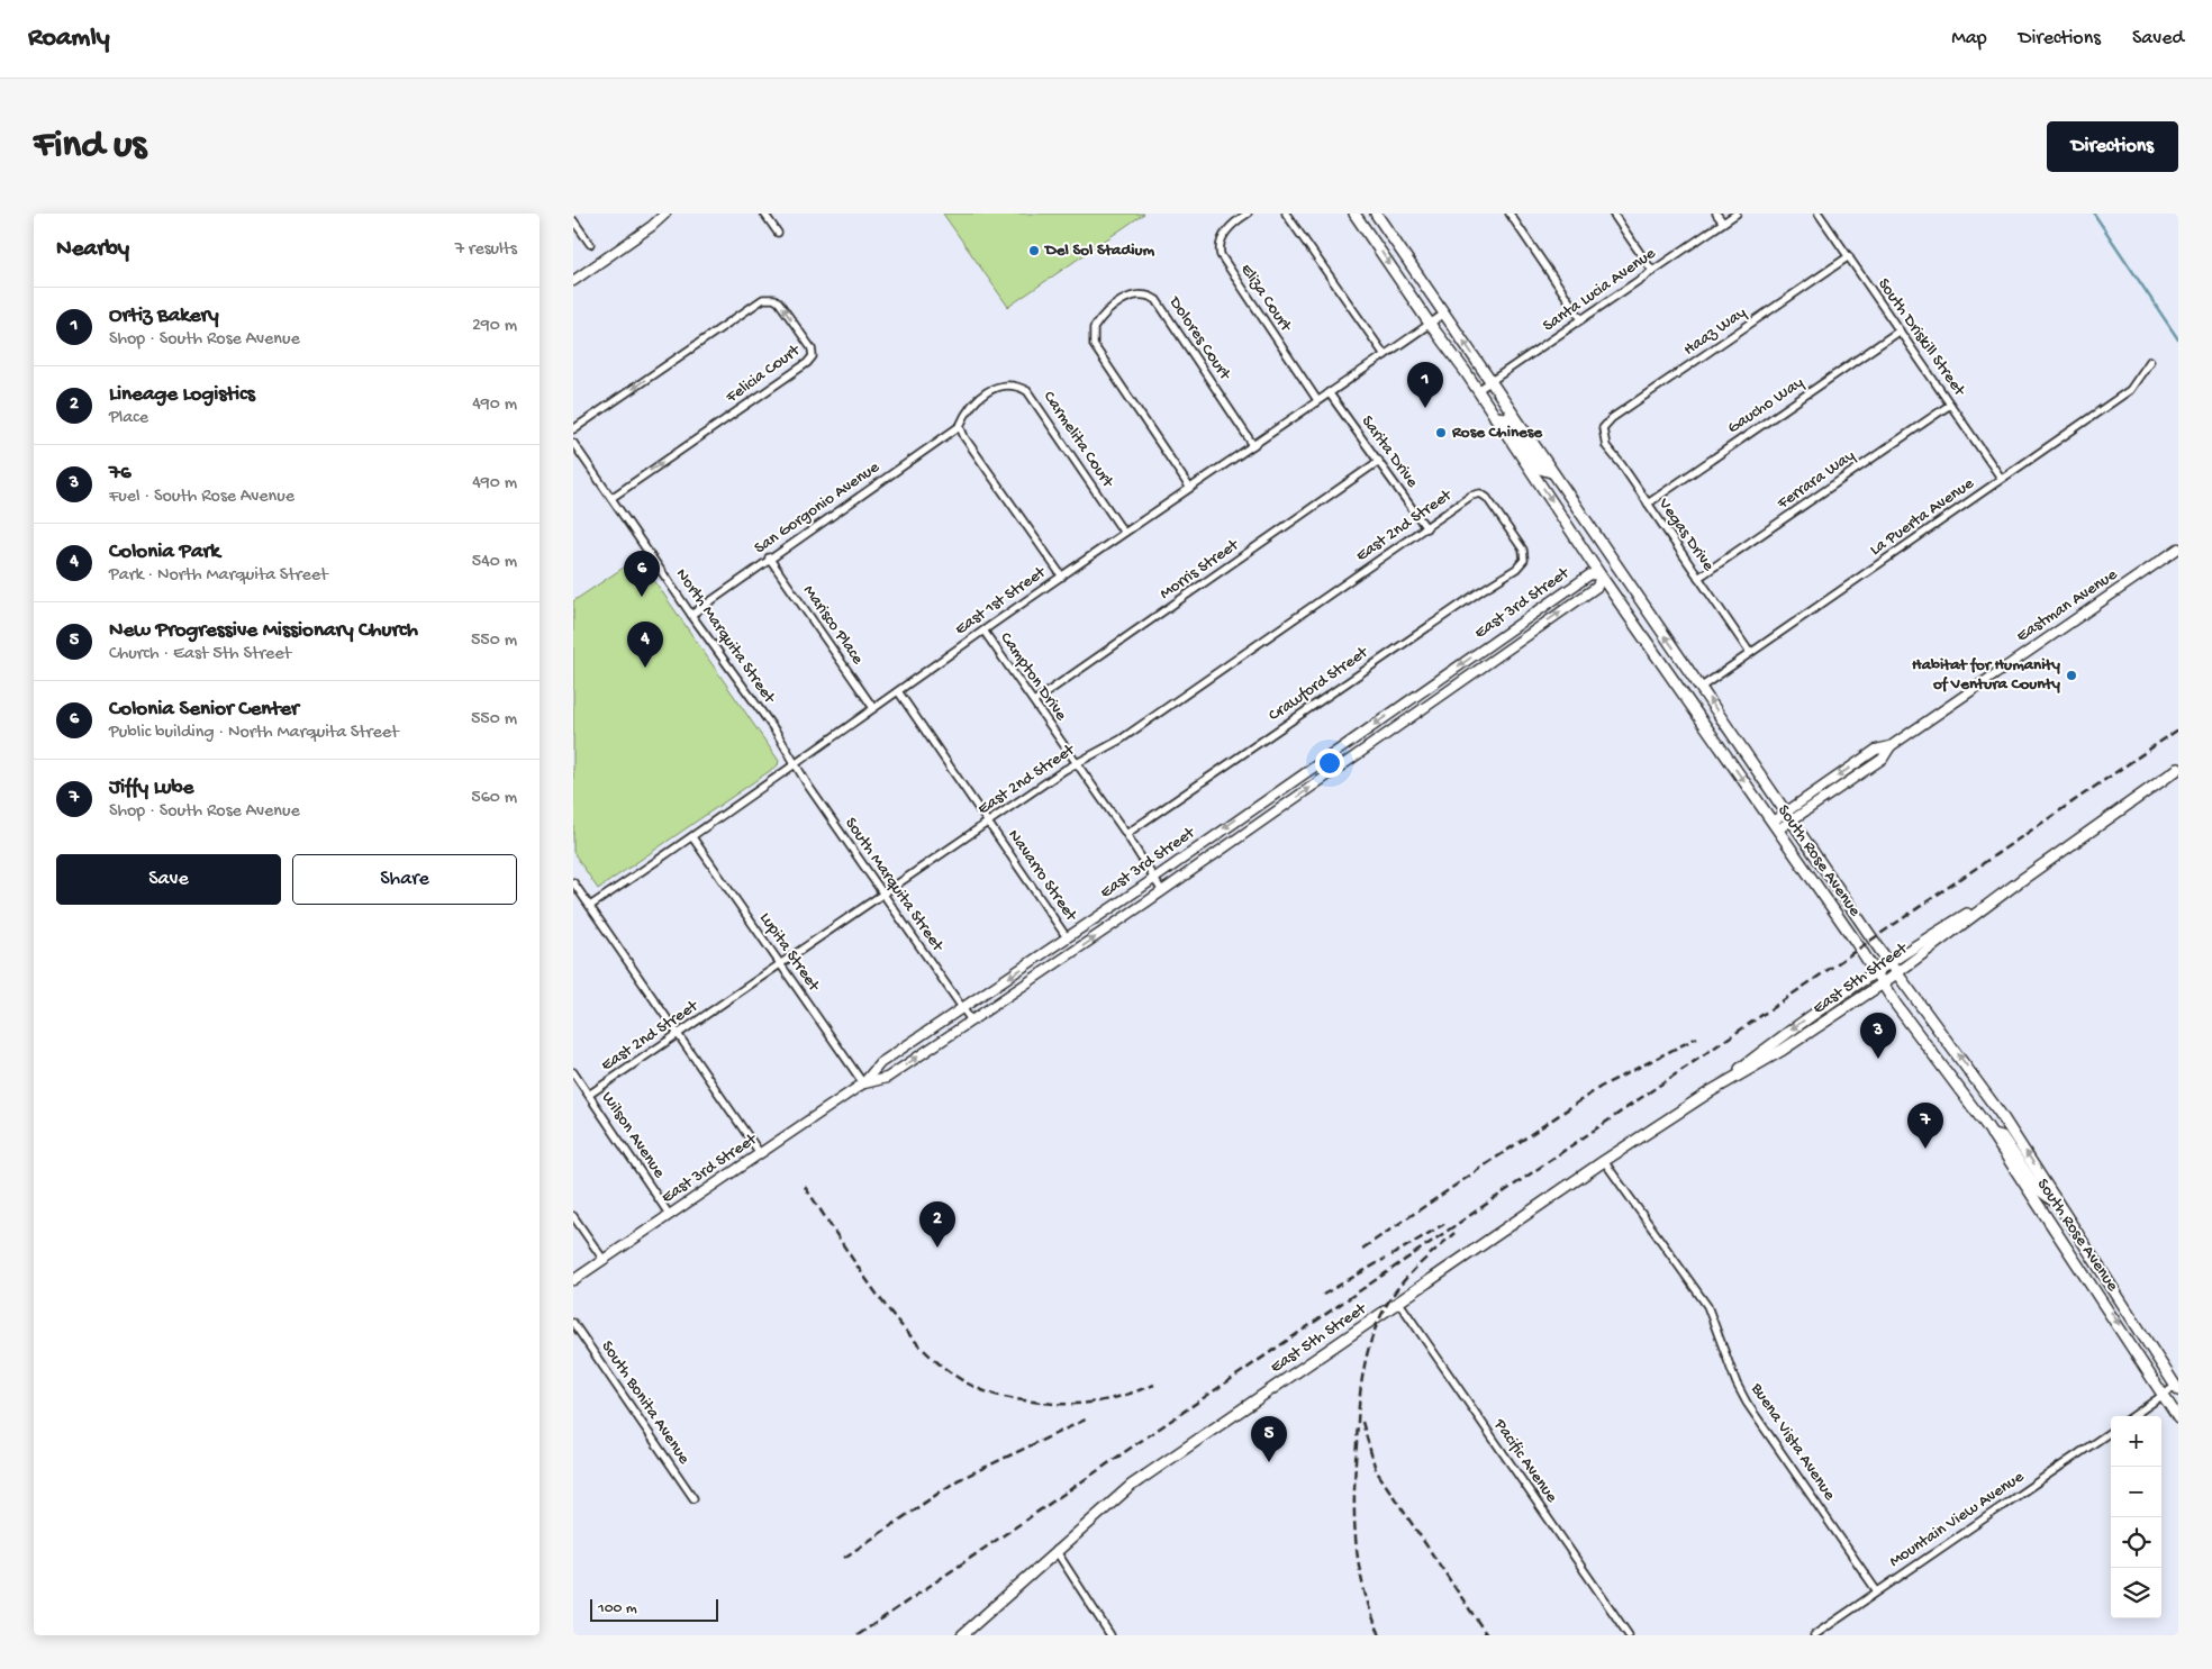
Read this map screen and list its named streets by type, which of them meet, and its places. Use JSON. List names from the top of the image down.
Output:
{
  "streets": {
    "main road": ["South Rose Avenue", "East 5th Street"],
    "street": [
      "Santa Lucia Avenue",
      "Eliza Court",
      "Haaz Way",
      "South Driskill Street",
      "Dolores Court",
      "Felicia Court",
      "Gaucho Way",
      "Carmelita Court",
      "Sarita Drive",
      "Ferrara Way",
      "San Gorgonio Avenue",
      "La Puerta Avenue",
      "East 2nd Street",
      "Vegas Drive",
      "Morris Street",
      "East 1st Street",
      "East 3rd Street",
      "Eastman Avenue",
      "Marisco Place",
      "North Marquita Street",
      "Campton Drive",
      "Crawford Street",
      "Navarro Street",
      "South Marquita Street",
      "Lupita Street",
      "Wilson Avenue",
      "South Bonita Avenue",
      "Buena Vista Avenue",
      "Pacific Avenue",
      "Mountain View Avenue"
    ]
  },
  "crossings": [
    ["Santa Lucia Avenue", "South Rose Avenue"],
    ["Eliza Court", "East 1st Street"],
    ["Haaz Way", "South Driskill Street"],
    ["Haaz Way", "Vegas Drive"],
    ["South Driskill Street", "Gaucho Way"],
    ["South Driskill Street", "Ferrara Way"],
    ["South Driskill Street", "La Puerta Avenue"],
    ["Dolores Court", "East 1st Street"],
    ["Felicia Court", "North Marquita Street"],
    ["Gaucho Way", "Vegas Drive"],
    ["Carmelita Court", "San Gorgonio Avenue"],
    ["Carmelita Court", "East 1st Street"],
    ["Sarita Drive", "East 2nd Street"],
    ["Sarita Drive", "Morris Street"],
    ["Sarita Drive", "East 1st Street"],
    ["Ferrara Way", "Vegas Drive"],
    ["San Gorgonio Avenue", "Marisco Place"],
    ["San Gorgonio Avenue", "North Marquita Street"],
    ["La Puerta Avenue", "Vegas Drive"],
    ["La Puerta Avenue", "South Rose Avenue"],
    ["East 2nd Street", "Campton Drive"],
    ["East 2nd Street", "Crawford Street"],
    ["East 2nd Street", "Navarro Street"],
    ["East 2nd Street", "South Marquita Street"],
    ["East 2nd Street", "Lupita Street"],
    ["East 2nd Street", "Wilson Avenue"],
    ["Morris Street", "Campton Drive"],
    ["East 1st Street", "Marisco Place"],
    ["East 1st Street", "North Marquita Street"],
    ["East 1st Street", "Campton Drive"],
    ["East 1st Street", "South Rose Avenue"],
    ["East 1st Street", "Navarro Street"],
    ["East 1st Street", "South Marquita Street"],
    ["East 1st Street", "Lupita Street"],
    ["East 3rd Street", "Campton Drive"],
    ["East 3rd Street", "South Rose Avenue"],
    ["East 3rd Street", "Navarro Street"],
    ["East 3rd Street", "South Marquita Street"],
    ["East 3rd Street", "Lupita Street"],
    ["East 3rd Street", "Wilson Avenue"],
    ["Eastman Avenue", "South Rose Avenue"],
    ["North Marquita Street", "South Marquita Street"],
    ["Campton Drive", "Crawford Street"],
    ["South Rose Avenue", "East 5th Street"],
    ["East 5th Street", "Buena Vista Avenue"],
    ["East 5th Street", "Pacific Avenue"],
    ["Buena Vista Avenue", "Mountain View Avenue"]
  ],
  "places": ["Del Sol Stadium", "Rose Chinese", "Habitat for Humanity of Ventura County"],
  "scale_bar": "100 m",
  "page": {
    "header": "Roamly",
    "nav": ["Map", "Directions", "Saved"],
    "buttons": [
      "Directions",
      ["Save", "Share"]
    ],
    "title": "Find us",
    "heading": ["Nearby", "7 results"],
    "list": [
      {
        "mark": "1",
        "name": "Ortiz Bakery",
        "note": "Shop · South Rose Avenue",
        "value": "290 m"
      },
      {
        "mark": "2",
        "name": "Lineage Logistics",
        "note": "Place",
        "value": "490 m"
      },
      {
        "mark": "3",
        "name": "76",
        "note": "Fuel · South Rose Avenue",
        "value": "490 m"
      },
      {
        "mark": "4",
        "name": "Colonia Park",
        "note": "Park · North Marquita Street",
        "value": "540 m"
      },
      {
        "mark": "5",
        "name": "New Progressive Missionary Church",
        "note": "Church · East 5th Street",
        "value": "550 m"
      },
      {
        "mark": "6",
        "name": "Colonia Senior Center",
        "note": "Public building · North Marquita Street",
        "value": "550 m"
      },
      {
        "mark": "7",
        "name": "Jiffy Lube",
        "note": "Shop · South Rose Avenue",
        "value": "560 m"
      }
    ],
    "pins": [
      "1",
      "6",
      "4",
      "3",
      "7",
      "2",
      "5"
    ],
    "map_buttons": ["+", "−"],
    "scale": "100 m"
  }
}
